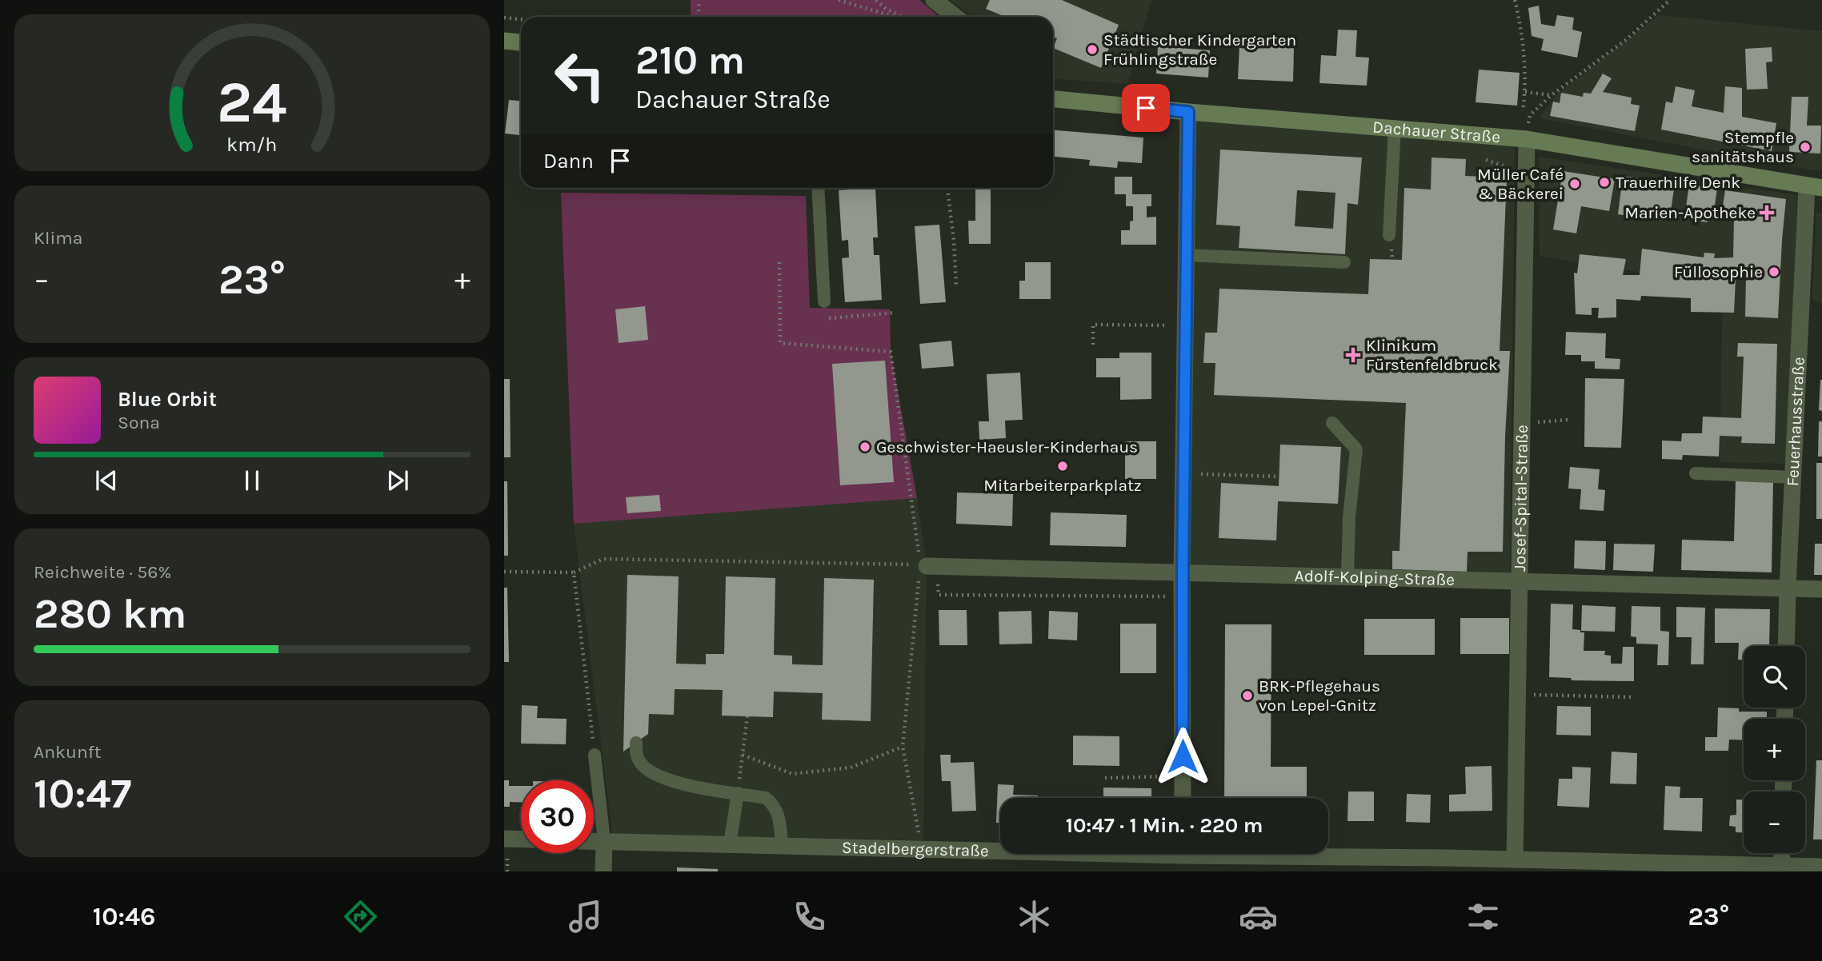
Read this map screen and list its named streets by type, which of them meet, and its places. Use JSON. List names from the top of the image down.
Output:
{
  "streets": {
    "street": [
      "Dachauer Straße",
      "Feuerhausstraße",
      "Josef-Spital-Straße",
      "Adolf-Kolping-Straße",
      "Stadelbergerstraße"
    ]
  },
  "crossings": [
    ["Dachauer Straße", "Feuerhausstraße"],
    ["Dachauer Straße", "Josef-Spital-Straße"],
    ["Feuerhausstraße", "Adolf-Kolping-Straße"],
    ["Josef-Spital-Straße", "Adolf-Kolping-Straße"],
    ["Josef-Spital-Straße", "Stadelbergerstraße"]
  ],
  "places": {
    "other": [
      "Städtischer Kindergarten Frühlingstraße",
      "Stempfle sanitätshaus",
      "Trauerhilfe Denk",
      "Müller Café & Bäckerei",
      "Füllosophie",
      "Geschwister-Haeusler-Kinderhaus",
      "Mitarbeiterparkplatz",
      "BRK-Pflegehaus von Lepel-Gnitz"
    ],
    "health": ["Marien-Apotheke", "Klinikum Fürstenfeldbruck"]
  },
  "page": {
    "turn": ["210 m", "Dachauer Straße"],
    "then": "Dann",
    "tile": [
      "Klima",
      ["Reichweite · 56%", "280 km"],
      ["Ankunft", "10:47"]
    ],
    "heat": ["−", "23°", "+"],
    "song": ["Blue Orbit", "Sona"],
    "map_buttons": ["+", "−"],
    "limit": "30",
    "trip": "10:47 · 1 Min. · 220 m",
    "tabs": ["10:46", "23°"],
    "gauge": ["24", "km/h"]
  }
}
